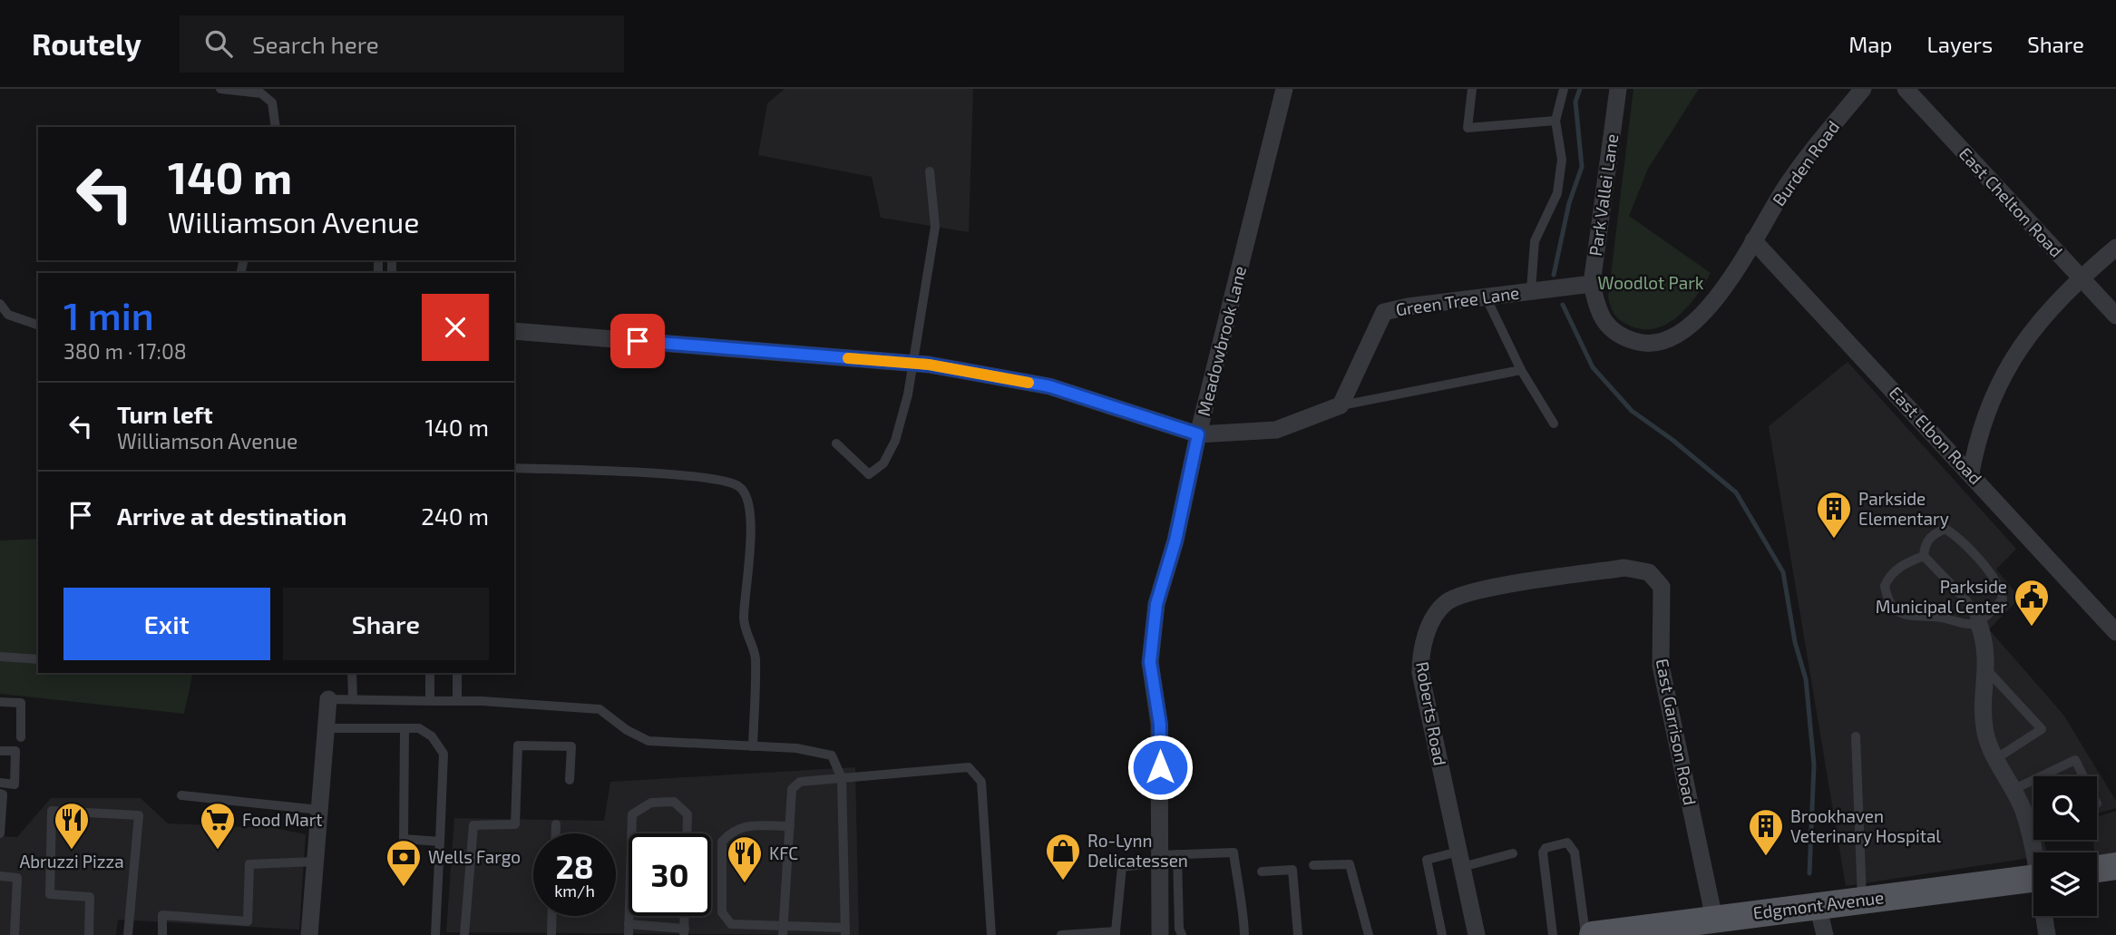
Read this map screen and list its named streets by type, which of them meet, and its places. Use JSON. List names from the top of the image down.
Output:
{
  "streets": {
    "main road": ["Edgmont Avenue"],
    "street": [
      "Burden Road",
      "Park Vallei Lane",
      "East Chelton Road",
      "Green Tree Lane",
      "Meadowbrook Lane",
      "East Elbon Road",
      "Roberts Road",
      "East Garrison Road"
    ]
  },
  "crossings": [
    ["Burden Road", "Park Vallei Lane"],
    ["Burden Road", "East Elbon Road"],
    ["Park Vallei Lane", "Green Tree Lane"],
    ["Park Vallei Lane", "East Elbon Road"],
    ["Roberts Road", "East Garrison Road"],
    ["East Garrison Road", "Edgmont Avenue"]
  ],
  "parks": ["Woodlot Park"],
  "places": {
    "building": ["Parkside Elementary", "Brookhaven Veterinary Hospital"],
    "public building": ["Parkside Municipal Center"],
    "restaurant": ["Abruzzi Pizza", "KFC"],
    "supermarket": ["Food Mart"],
    "shop": ["Ro-Lynn Delicatessen"],
    "bank": ["Wells Fargo"]
  },
  "page": {
    "header": "Routely",
    "search": "Search here",
    "nav": ["Map", "Layers", "Share"],
    "turn": ["140 m", "Williamson Avenue"],
    "heading": ["1 min", "380 m · 17:08"],
    "list": [
      {
        "name": "Turn left",
        "note": "Williamson Avenue",
        "value": "140 m"
      },
      {
        "name": "Arrive at destination",
        "value": "240 m"
      }
    ],
    "buttons": ["Exit", "Share"],
    "speed": "28 km/h",
    "limit": "30"
  }
}
